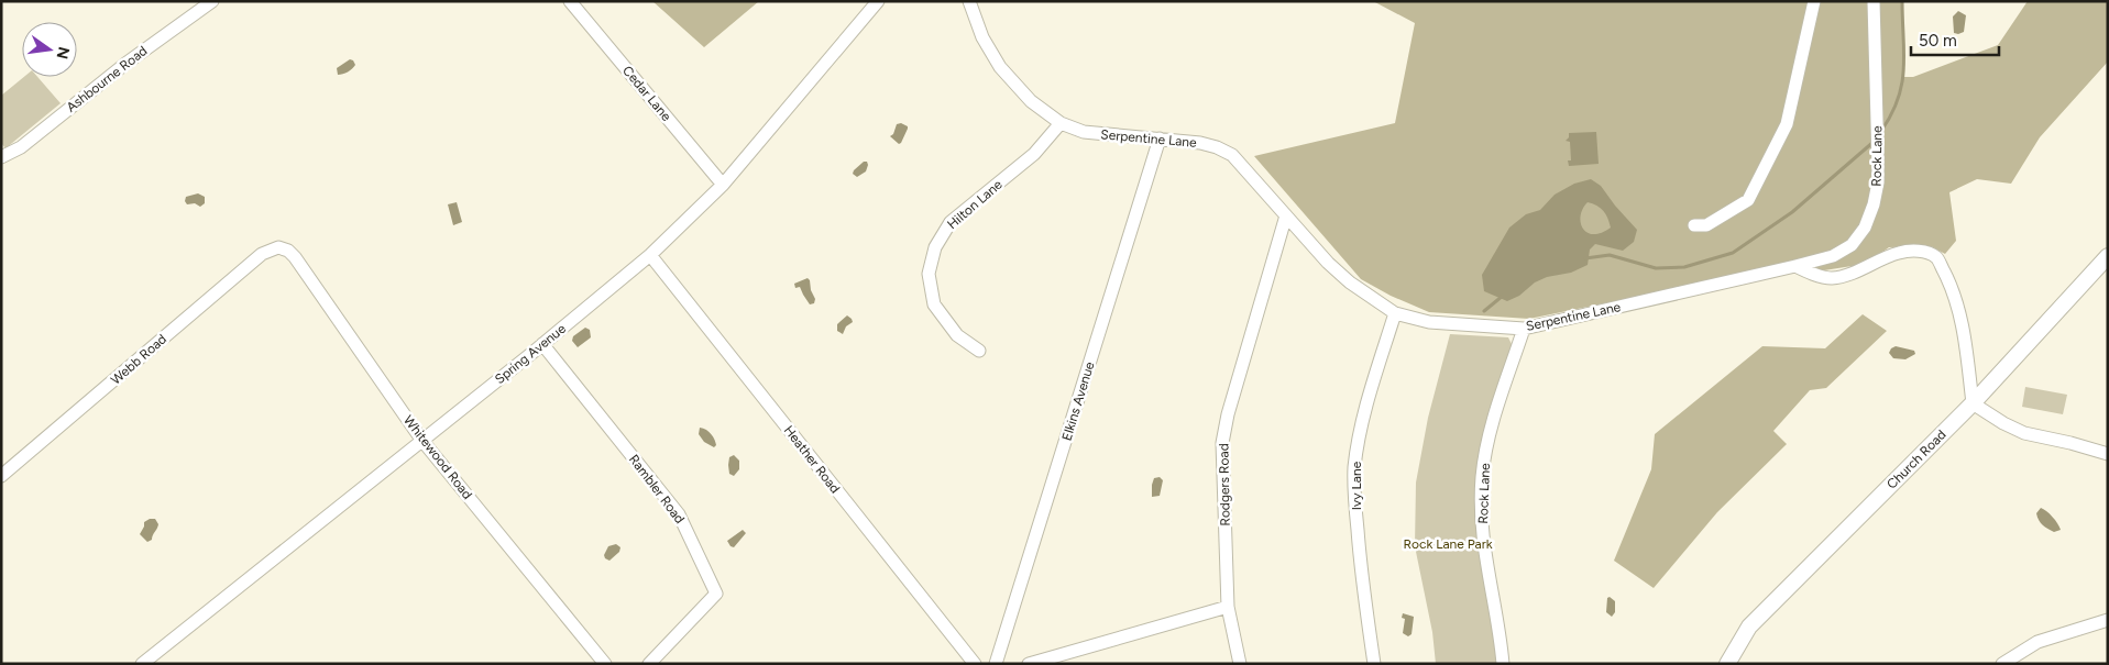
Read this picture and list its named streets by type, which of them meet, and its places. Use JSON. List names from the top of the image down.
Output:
{
  "streets": {
    "main road": ["Church Road"],
    "street": [
      "Ashbourne Road",
      "Cedar Lane",
      "Serpentine Lane",
      "Rock Lane",
      "Hilton Lane",
      "Spring Avenue",
      "Webb Road",
      "Elkins Avenue",
      "Whitewood Road",
      "Heather Road",
      "Rodgers Road",
      "Ivy Lane",
      "Rambler Road"
    ]
  },
  "crossings": [
    ["Cedar Lane", "Spring Avenue"],
    ["Serpentine Lane", "Rock Lane"],
    ["Serpentine Lane", "Hilton Lane"],
    ["Serpentine Lane", "Elkins Avenue"],
    ["Serpentine Lane", "Rodgers Road"],
    ["Serpentine Lane", "Ivy Lane"],
    ["Spring Avenue", "Whitewood Road"],
    ["Spring Avenue", "Heather Road"],
    ["Spring Avenue", "Rambler Road"],
    ["Webb Road", "Whitewood Road"]
  ],
  "parks": ["Rock Lane Park"],
  "scale_bar": "50 m",
  "north": "right"
}
